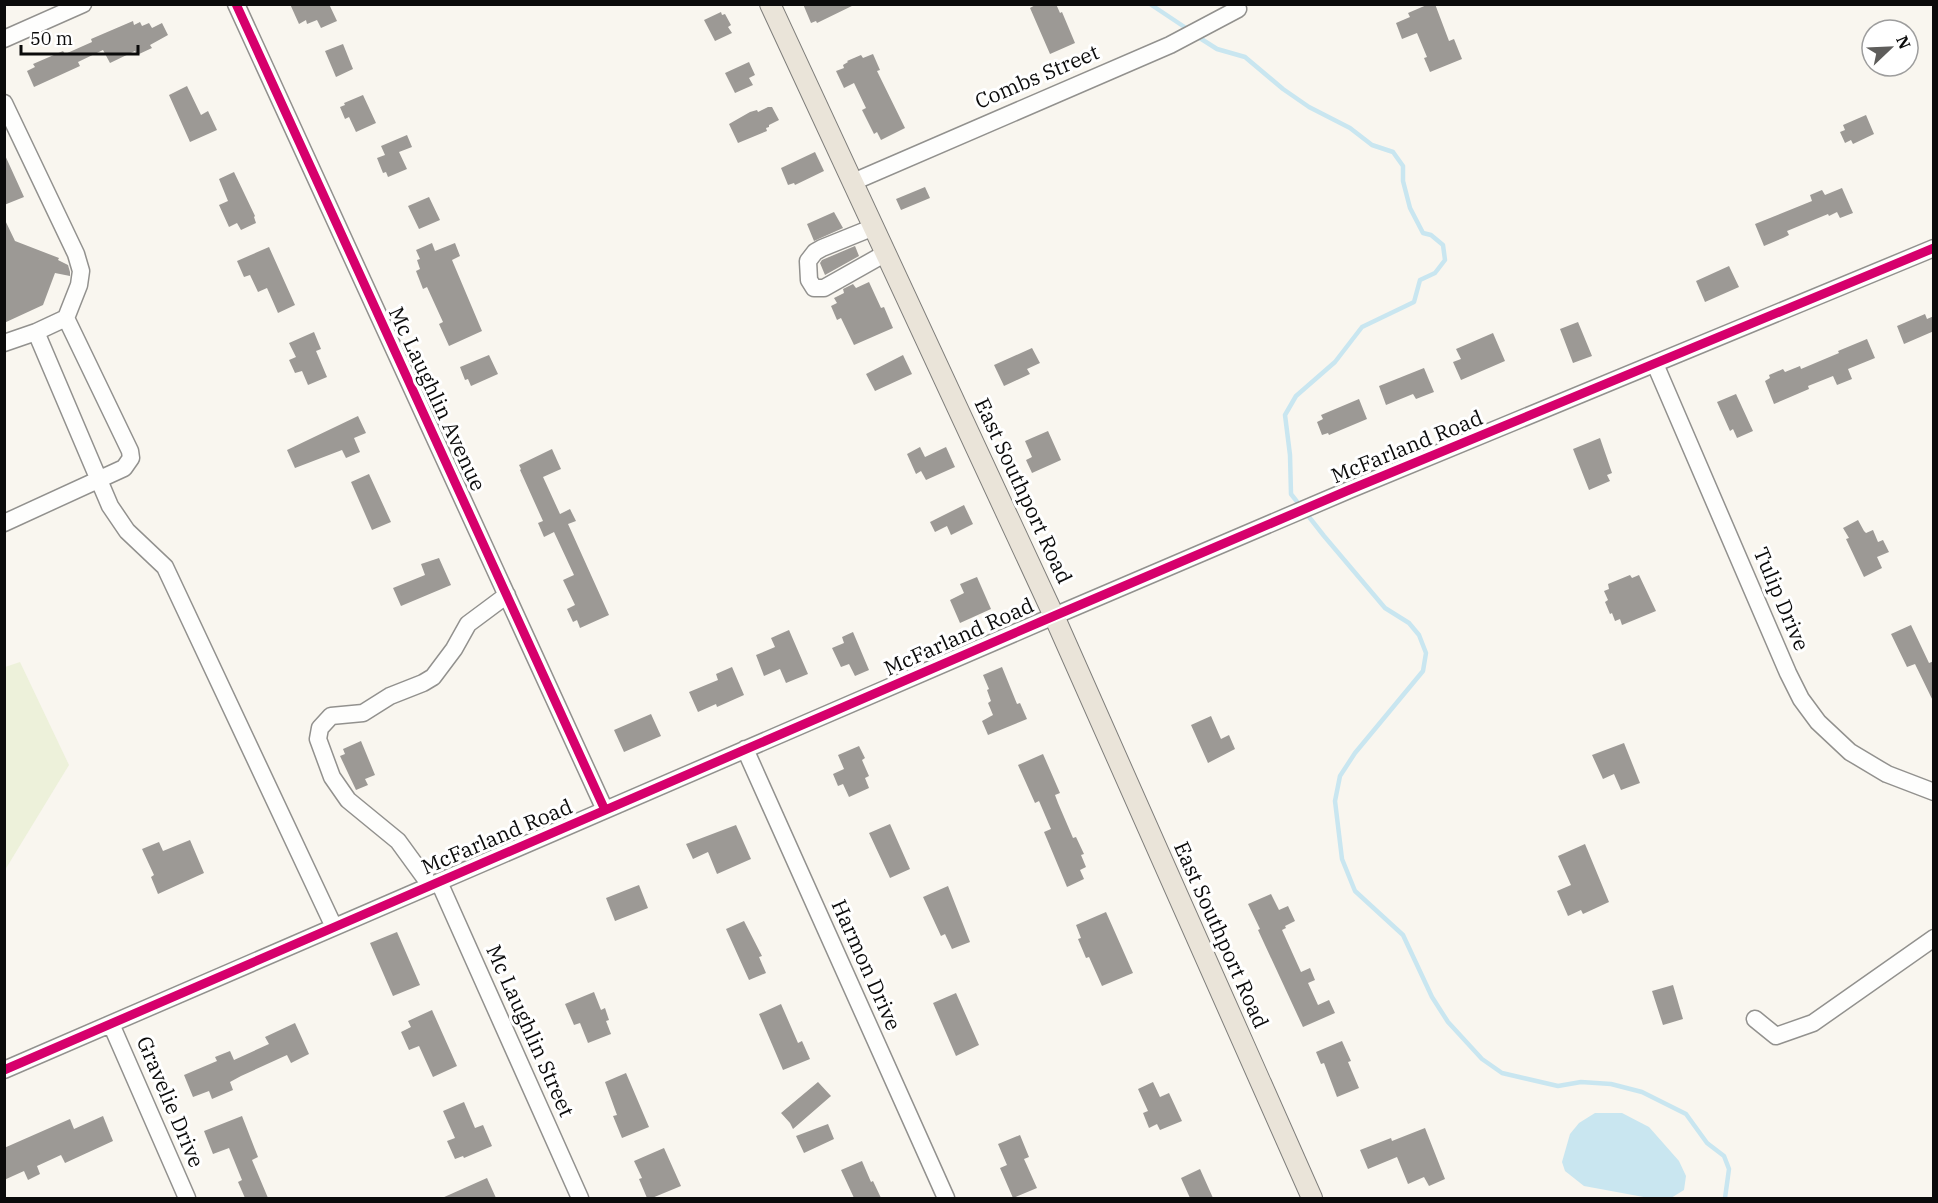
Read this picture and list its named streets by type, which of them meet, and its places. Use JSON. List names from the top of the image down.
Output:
{
  "streets": {
    "main road": ["East Southport Road"],
    "street": [
      "Combs Street",
      "Mc Laughlin Avenue",
      "McFarland Road",
      "Tulip Drive",
      "Harmon Drive",
      "Mc Laughlin Street",
      "Gravelie Drive"
    ]
  },
  "crossings": [
    ["Combs Street", "East Southport Road"],
    ["Mc Laughlin Avenue", "McFarland Road"],
    ["Mc Laughlin Avenue", "Mc Laughlin Street"],
    ["McFarland Road", "East Southport Road"],
    ["McFarland Road", "Tulip Drive"],
    ["McFarland Road", "Harmon Drive"],
    ["McFarland Road", "Mc Laughlin Street"],
    ["McFarland Road", "Gravelie Drive"]
  ],
  "scale_bar": "50 m",
  "north": "top right"
}
